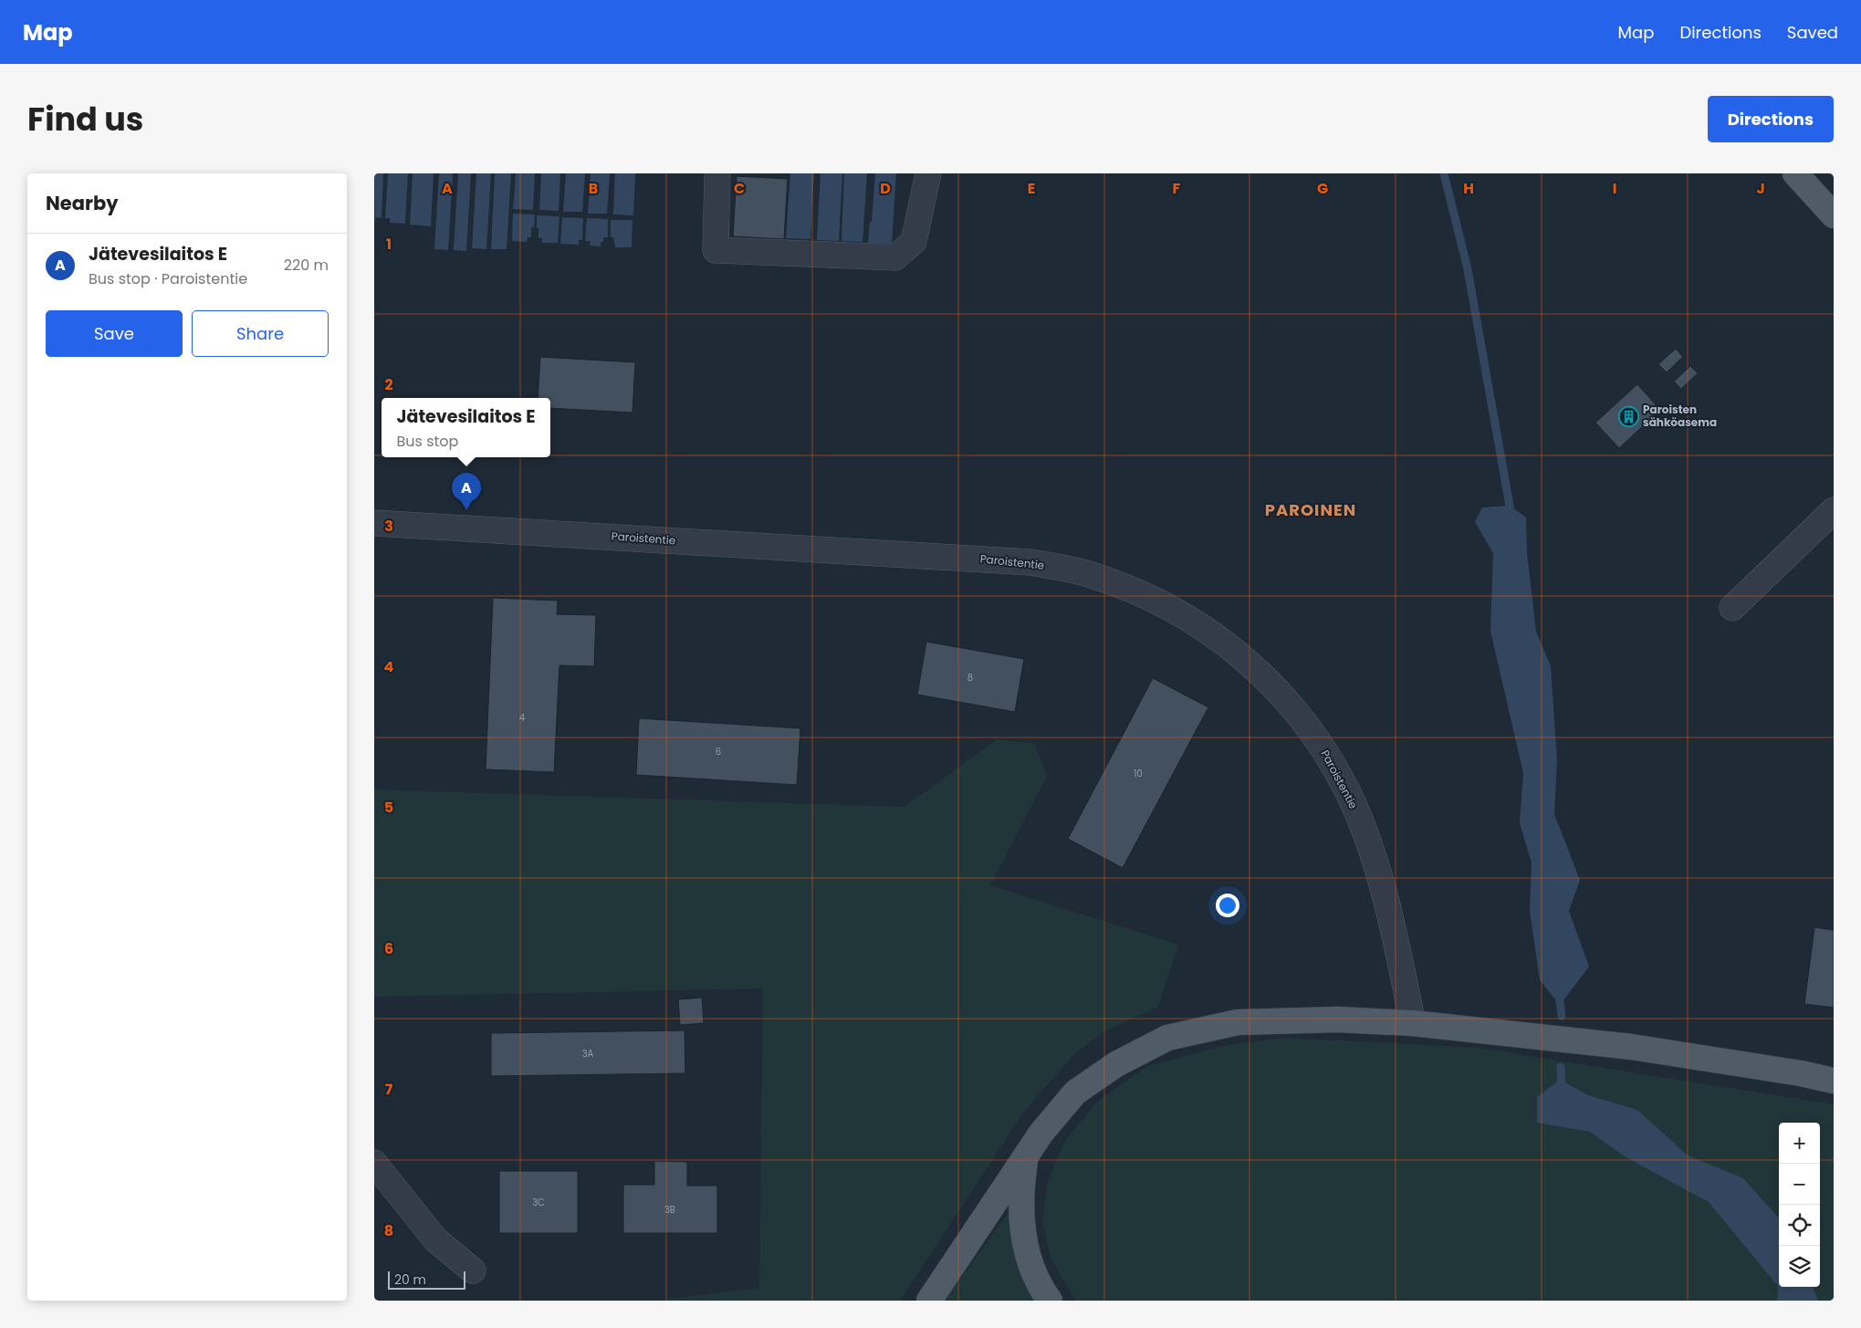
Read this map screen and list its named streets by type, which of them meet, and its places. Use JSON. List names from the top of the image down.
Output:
{
  "streets": {
    "street": ["Paroistentie"]
  },
  "districts": ["PAROINEN"],
  "places": {
    "building": ["Paroisten sähköasema"]
  },
  "house_numbers": [
    "8",
    "4",
    "6",
    "10",
    "3A",
    "3C",
    "3B"
  ],
  "scale_bar": "20 m",
  "page": {
    "header": "Map",
    "nav": ["Map", "Directions", "Saved"],
    "title": "Find us",
    "buttons": [
      "Directions",
      ["Save", "Share"]
    ],
    "heading": "Nearby",
    "list": [
      {
        "mark": "A",
        "name": "Jätevesilaitos E",
        "note": "Bus stop · Paroistentie",
        "value": "220 m"
      }
    ],
    "popup": ["Jätevesilaitos E", "Bus stop"],
    "pins": "A",
    "map_buttons": ["+", "−"],
    "scale": "20 m"
  },
  "grid": {
    "columns": [
      "A",
      "B",
      "C",
      "D",
      "E",
      "F",
      "G",
      "H",
      "I",
      "J"
    ],
    "rows": [
      "1",
      "2",
      "3",
      "4",
      "5",
      "6",
      "7",
      "8"
    ]
  }
}
